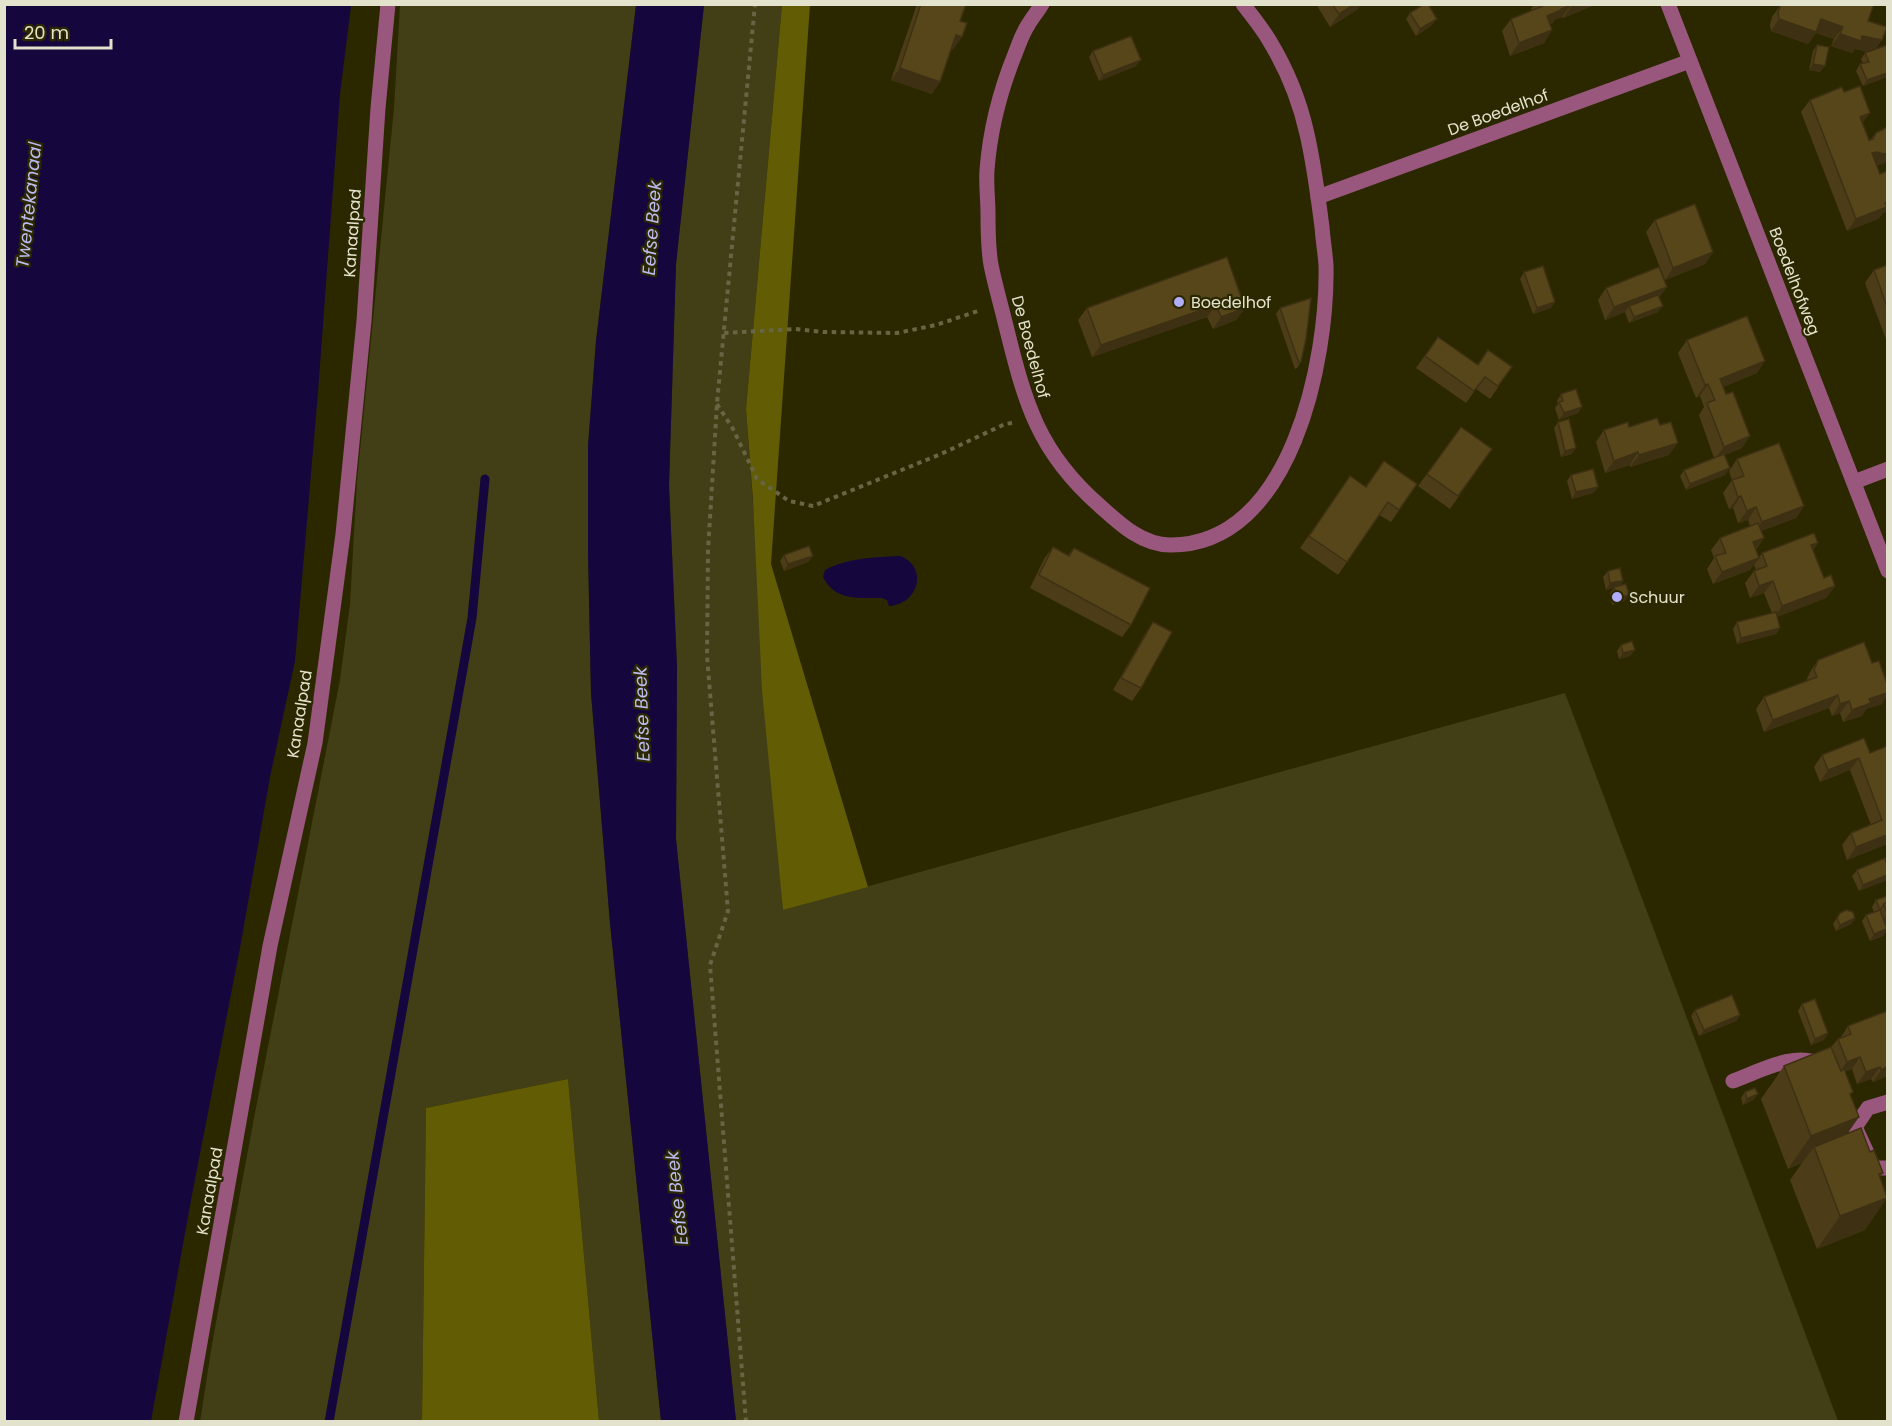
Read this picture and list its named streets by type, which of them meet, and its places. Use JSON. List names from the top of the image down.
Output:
{
  "streets": {
    "street": ["De Boedelhof", "Kanaalpad", "Boedelhofweg"]
  },
  "crossings": [
    ["De Boedelhof", "Boedelhofweg"]
  ],
  "water": ["Twentekanaal", "Eefse Beek"],
  "places": ["Boedelhof", "Schuur"],
  "scale_bar": "20 m"
}
